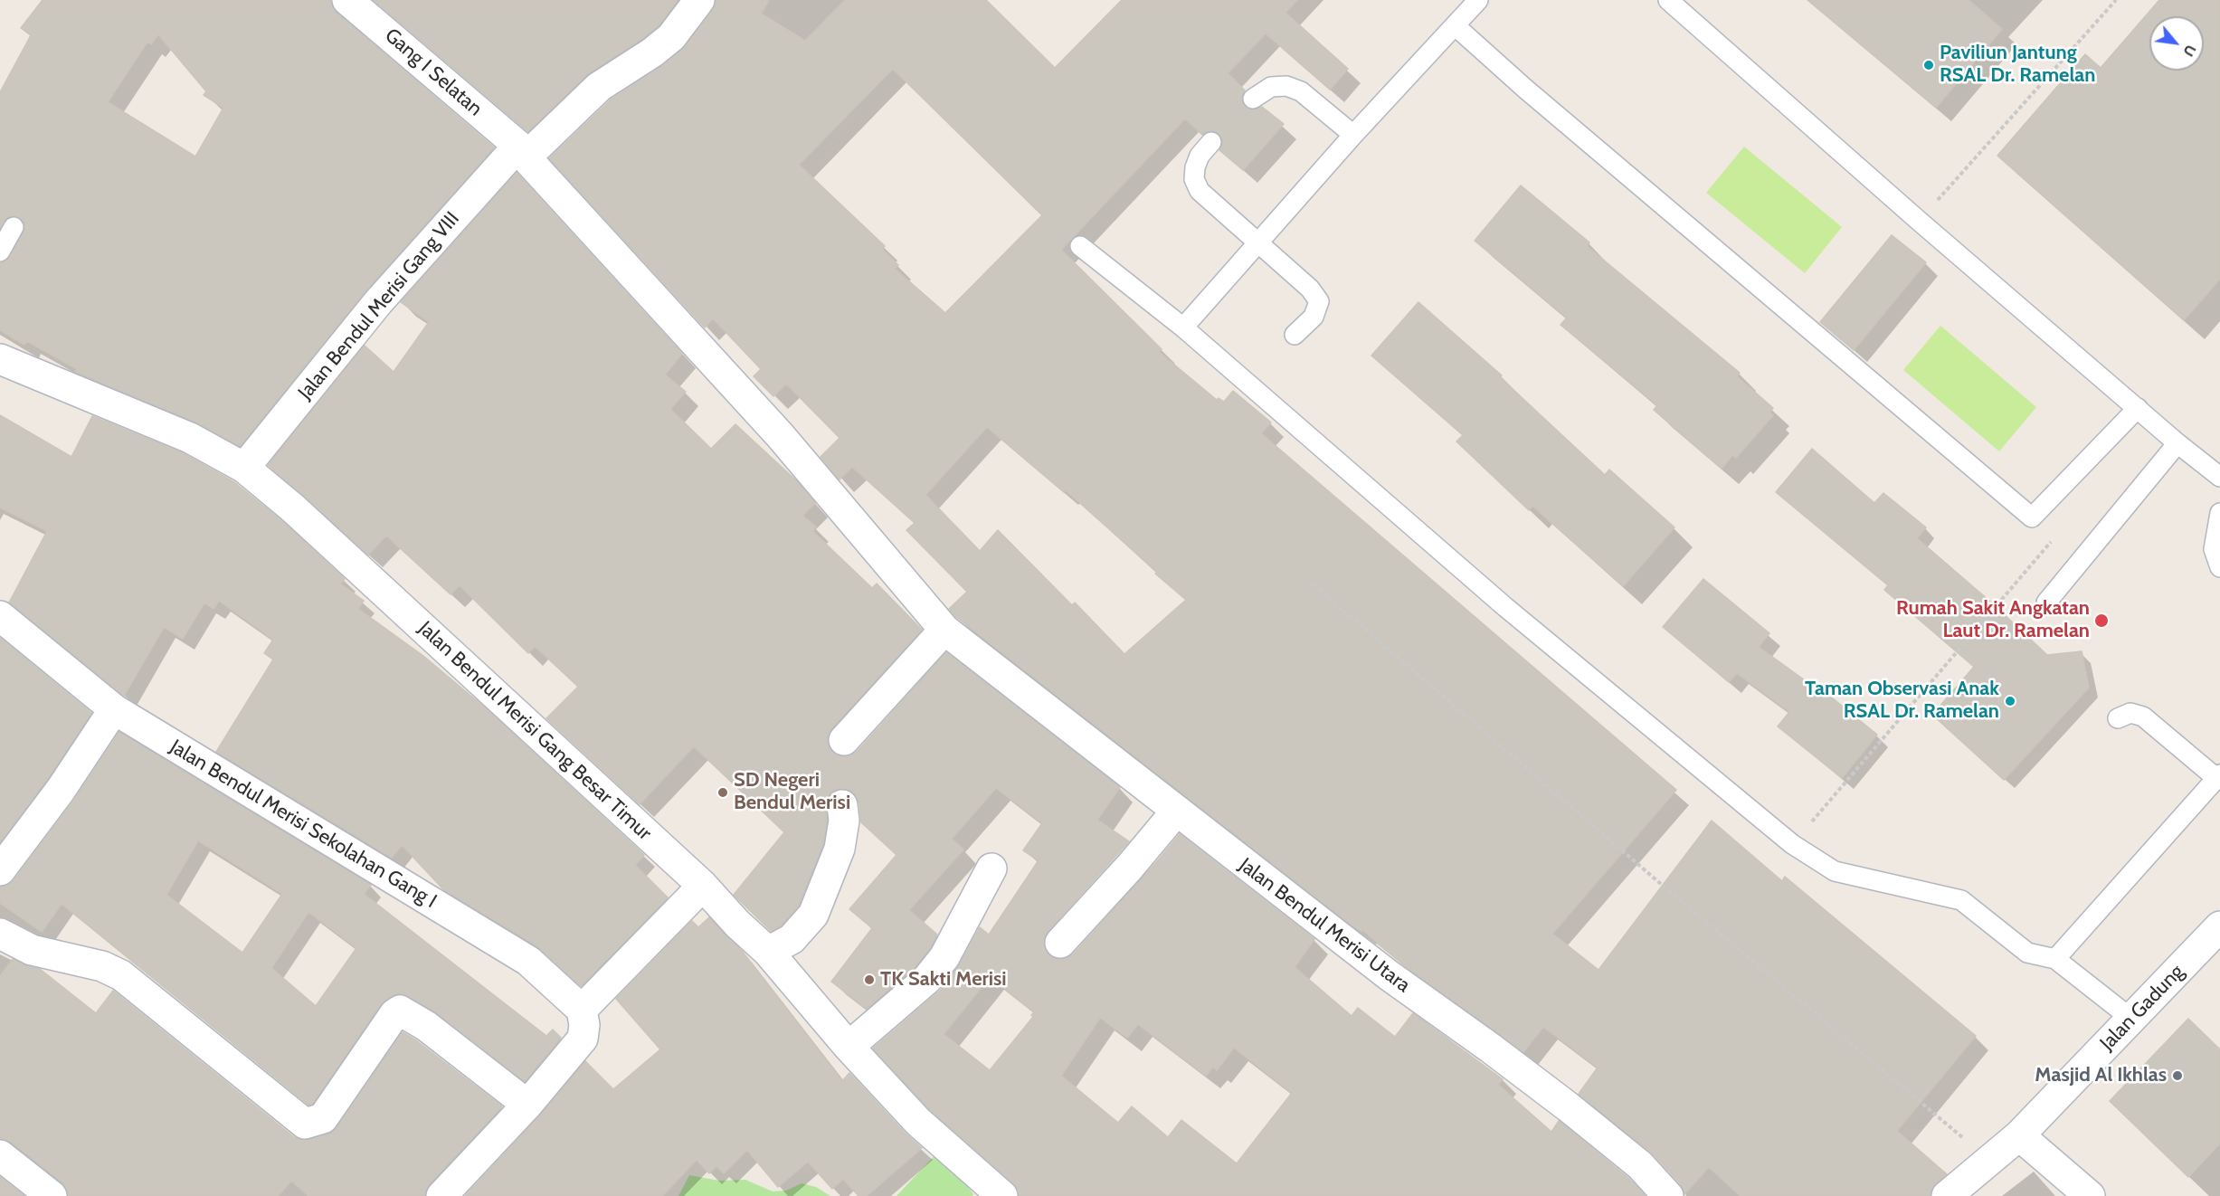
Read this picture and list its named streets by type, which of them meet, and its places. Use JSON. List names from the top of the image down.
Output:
{
  "streets": {
    "street": [
      "Gang I Selatan",
      "Jalan Bendul Merisi Gang VIII",
      "Jalan Bendul Merisi Gang Besar Timur",
      "Jalan Bendul Merisi Sekolahan Gang I",
      "Jalan Bendul Merisi Utara",
      "Jalan Gadung"
    ]
  },
  "crossings": [
    ["Gang I Selatan", "Jalan Bendul Merisi Gang VIII"],
    ["Gang I Selatan", "Jalan Bendul Merisi Utara"],
    ["Jalan Bendul Merisi Gang VIII", "Jalan Bendul Merisi Gang Besar Timur"]
  ],
  "places": [
    "Paviliun Jantung RSAL Dr. Ramelan",
    "Rumah Sakit Angkatan Laut Dr. Ramelan",
    "Taman Observasi Anak RSAL Dr. Ramelan",
    "SD Negeri Bendul Merisi",
    "TK Sakti Merisi",
    "Masjid Al Ikhlas"
  ],
  "north": "bottom right"
}
